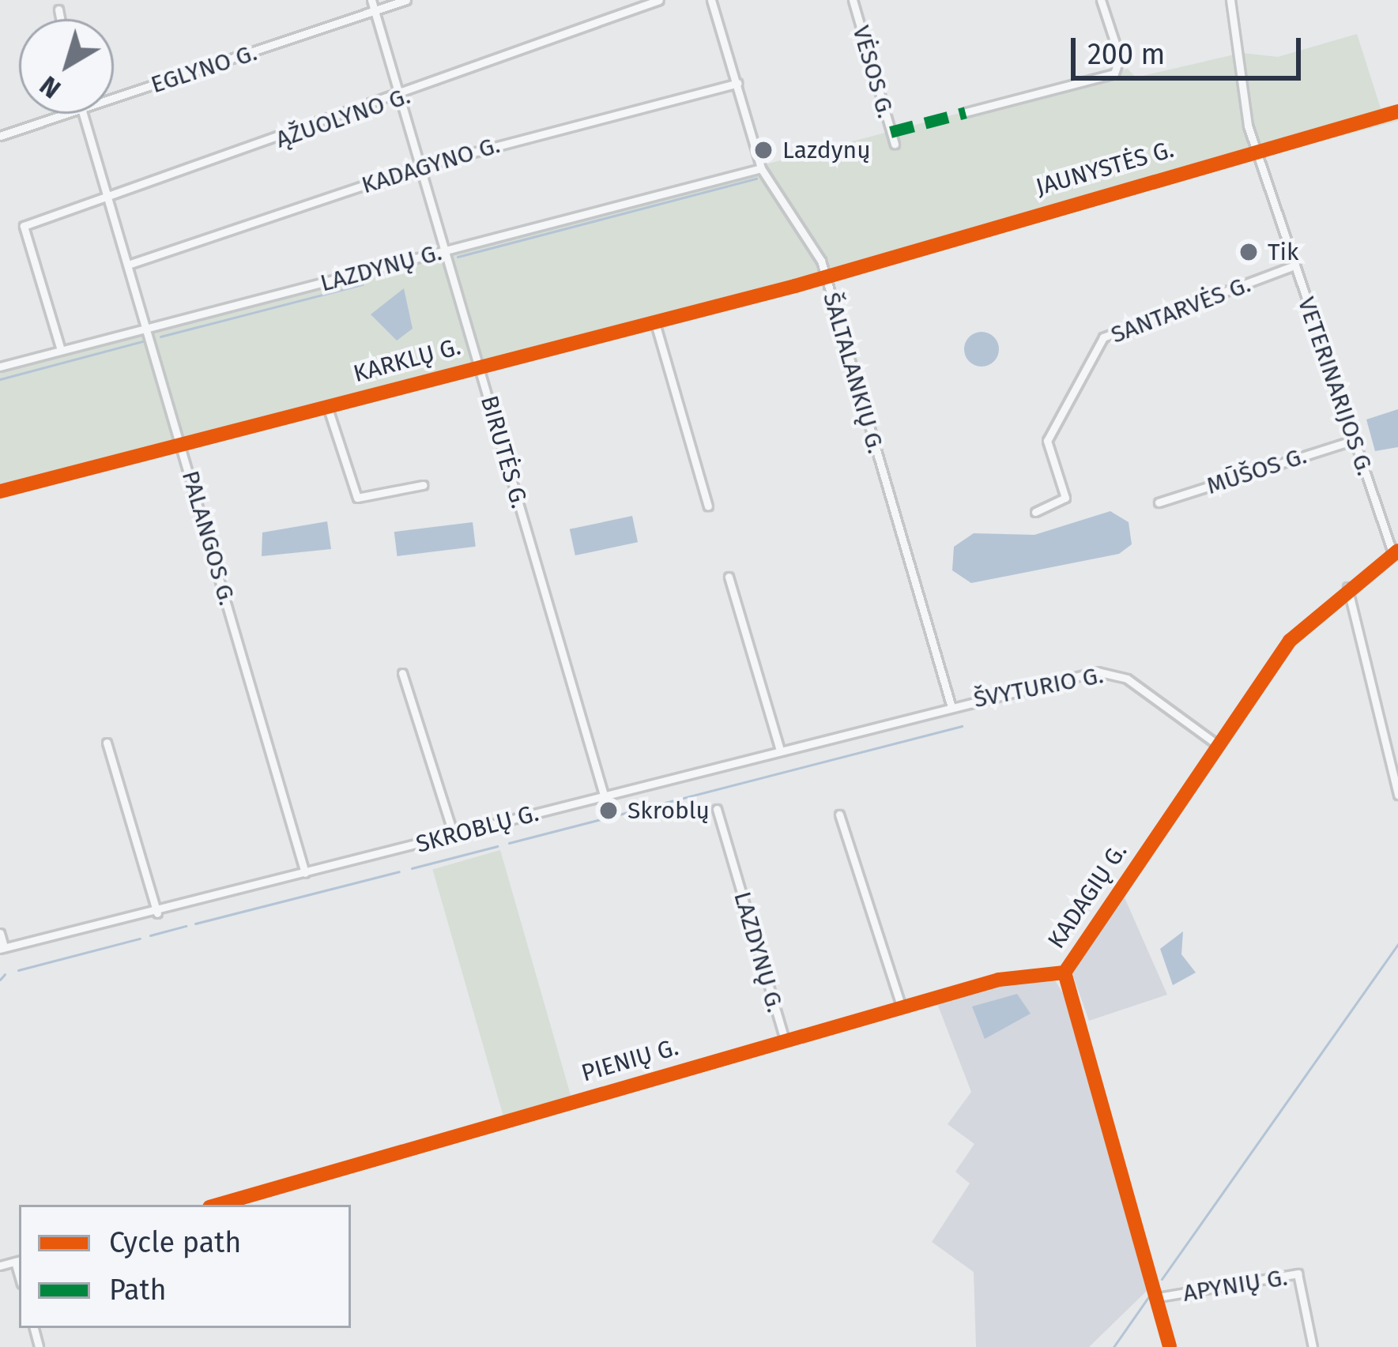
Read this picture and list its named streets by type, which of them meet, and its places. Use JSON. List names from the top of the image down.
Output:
{
  "streets": {
    "street": [
      "EGLYNO G.",
      "VĖSOS G.",
      "ĄŽUOLYNO G.",
      "KADAGYNO G.",
      "JAUNYSTĖS G.",
      "LAZDYNŲ G.",
      "SANTARVĖS G.",
      "KARKLŲ G.",
      "ŠALTALANKIŲ G.",
      "VETERINARIJOS G.",
      "BIRUTĖS G.",
      "MŪŠOS G.",
      "PALANGOS G.",
      "ŠVYTURIO G.",
      "SKROBLŲ G.",
      "KADAGIŲ G.",
      "PIENIŲ G.",
      "APYNIŲ G."
    ]
  },
  "crossings": [
    ["EGLYNO G.", "BIRUTĖS G."],
    ["ĄŽUOLYNO G.", "LAZDYNŲ G."],
    ["ĄŽUOLYNO G.", "BIRUTĖS G."],
    ["ĄŽUOLYNO G.", "PALANGOS G."],
    ["KADAGYNO G.", "ŠALTALANKIŲ G."],
    ["KADAGYNO G.", "BIRUTĖS G."],
    ["KADAGYNO G.", "PALANGOS G."],
    ["JAUNYSTĖS G.", "KARKLŲ G."],
    ["JAUNYSTĖS G.", "ŠALTALANKIŲ G."],
    ["JAUNYSTĖS G.", "VETERINARIJOS G."],
    ["LAZDYNŲ G.", "ŠALTALANKIŲ G."],
    ["LAZDYNŲ G.", "BIRUTĖS G."],
    ["LAZDYNŲ G.", "PALANGOS G."],
    ["LAZDYNŲ G.", "PIENIŲ G."],
    ["SANTARVĖS G.", "VETERINARIJOS G."],
    ["KARKLŲ G.", "ŠALTALANKIŲ G."],
    ["KARKLŲ G.", "BIRUTĖS G."],
    ["KARKLŲ G.", "PALANGOS G."],
    ["ŠALTALANKIŲ G.", "ŠVYTURIO G."],
    ["ŠALTALANKIŲ G.", "SKROBLŲ G."],
    ["VETERINARIJOS G.", "MŪŠOS G."],
    ["VETERINARIJOS G.", "KADAGIŲ G."],
    ["BIRUTĖS G.", "SKROBLŲ G."],
    ["PALANGOS G.", "SKROBLŲ G."],
    ["ŠVYTURIO G.", "SKROBLŲ G."],
    ["ŠVYTURIO G.", "KADAGIŲ G."],
    ["KADAGIŲ G.", "PIENIŲ G."],
    ["KADAGIŲ G.", "APYNIŲ G."]
  ],
  "places": ["Lazdynų", "Tik", "Skroblų"],
  "legend": ["Cycle path", "Path"],
  "scale_bar": "200 m",
  "north": "bottom left"
}
